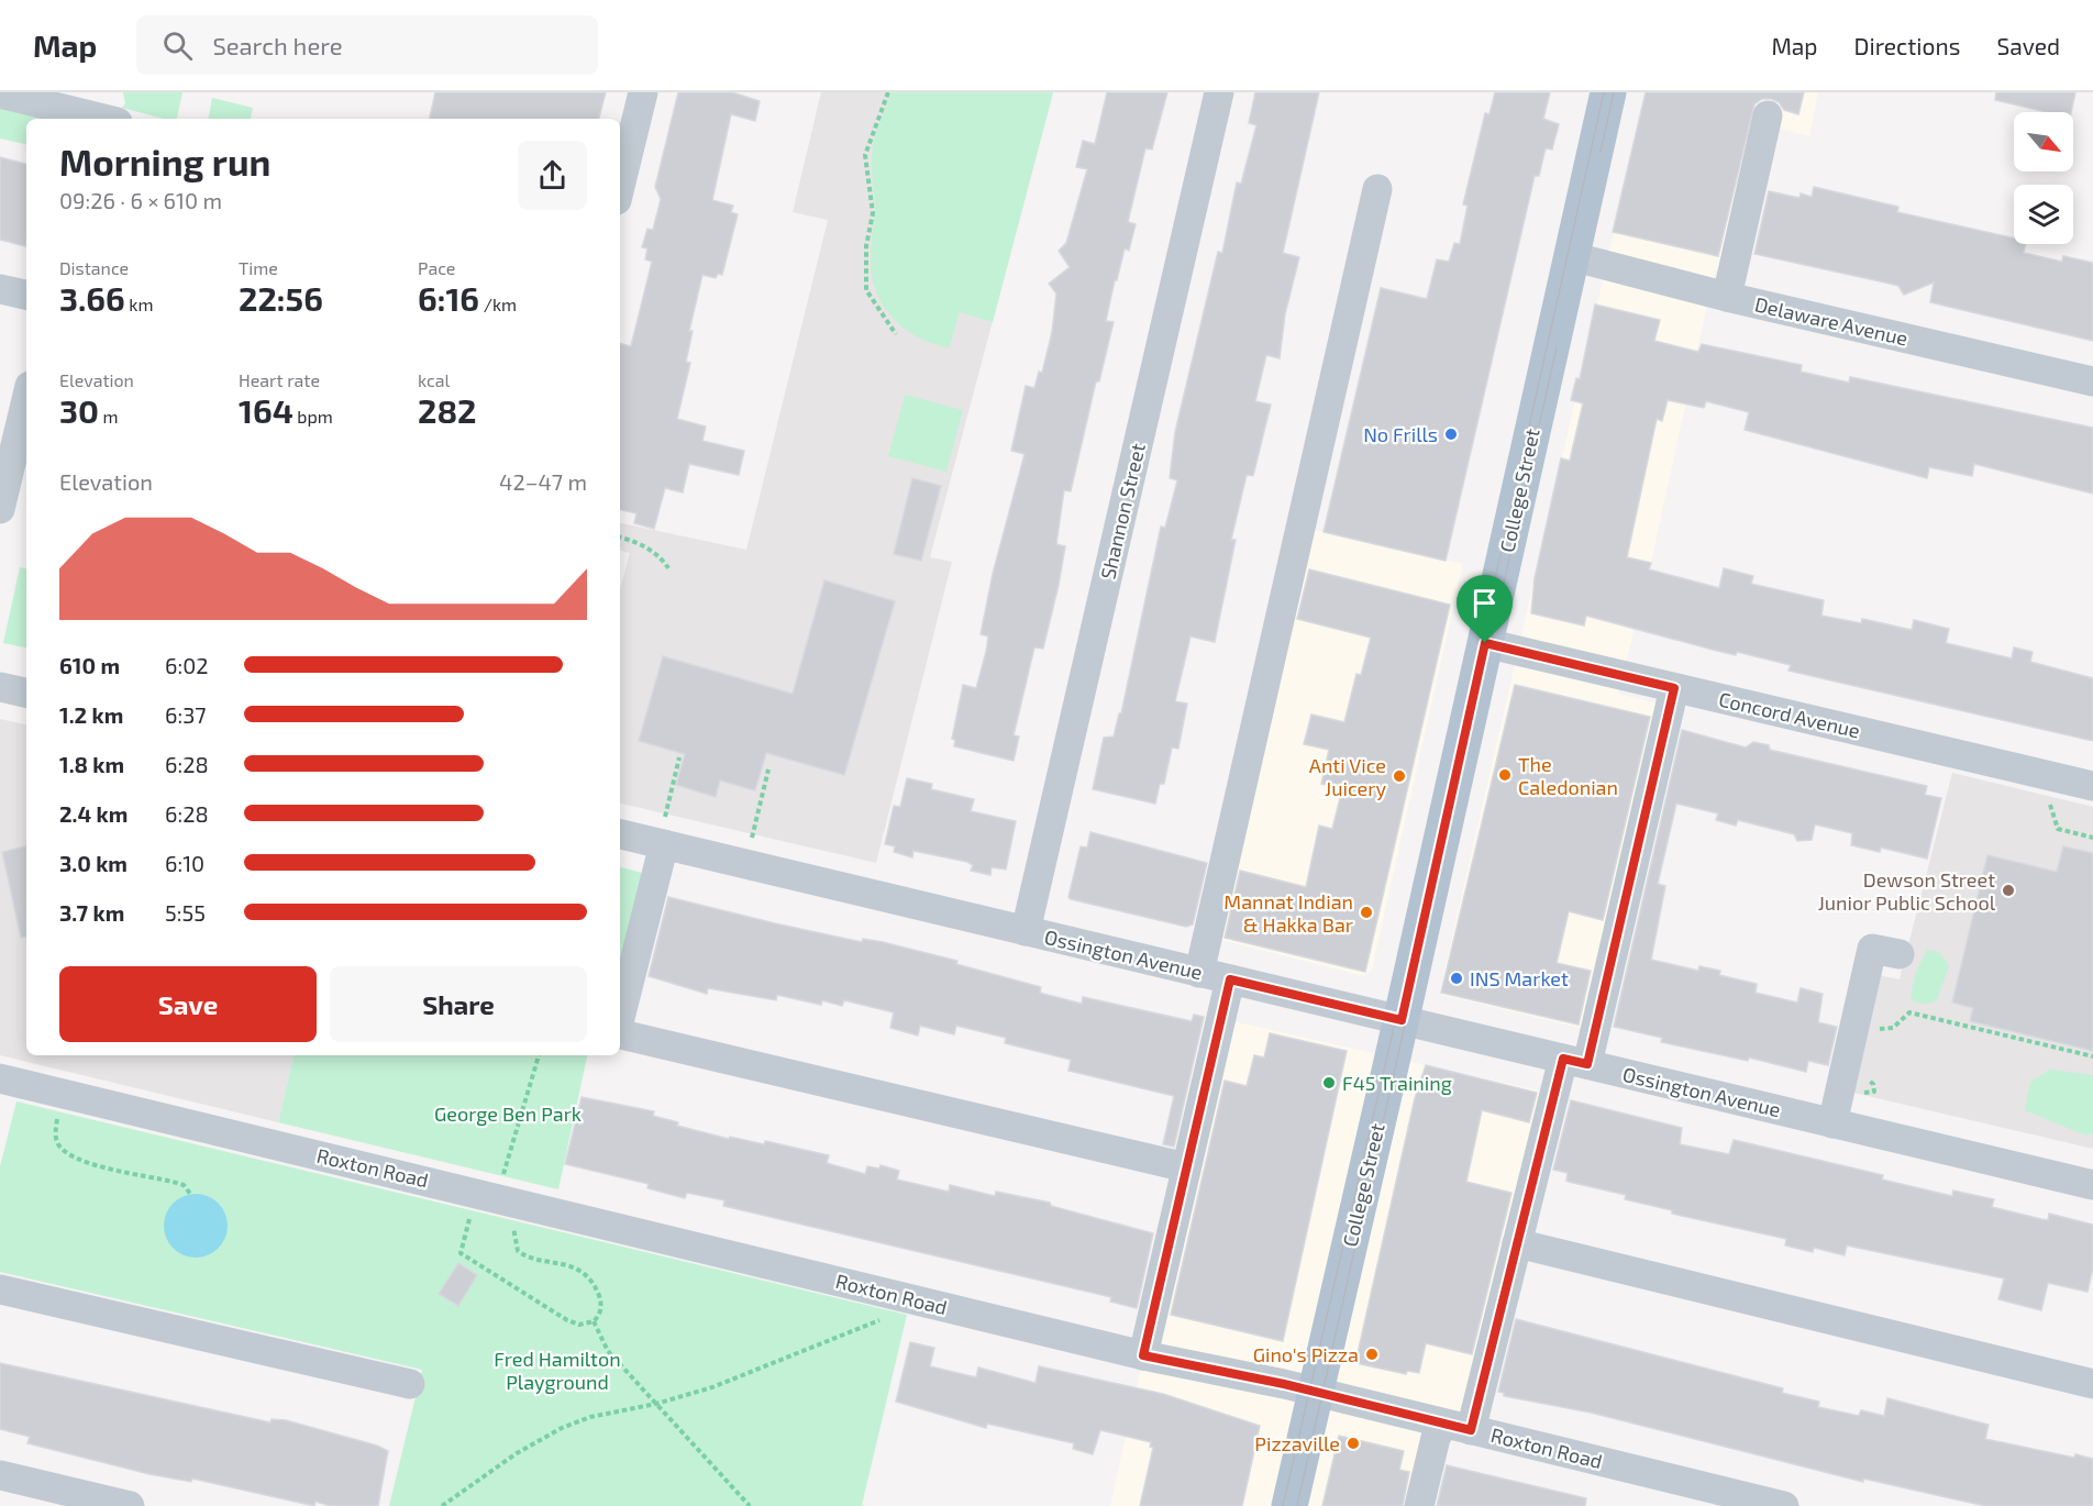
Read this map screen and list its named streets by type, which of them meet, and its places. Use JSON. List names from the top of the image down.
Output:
{
  "streets": {
    "main road": ["College Street"],
    "street": [
      "Delaware Avenue",
      "Shannon Street",
      "Concord Avenue",
      "Ossington Avenue",
      "Roxton Road"
    ]
  },
  "crossings": [
    ["Delaware Avenue", "College Street"],
    ["College Street", "Concord Avenue"],
    ["College Street", "Ossington Avenue"],
    ["College Street", "Roxton Road"],
    ["Shannon Street", "Ossington Avenue"]
  ],
  "parks": ["George Ben Park", "Fred Hamilton Playground"],
  "places": [
    "No Frills",
    "The Caledonian",
    "Anti Vice Juicery",
    "Dewson Street Junior Public School",
    "Mannat Indian & Hakka Bar",
    "INS Market",
    "F45 Training",
    "Gino's Pizza",
    "Pizzaville"
  ],
  "north": "bottom right",
  "page": {
    "header": "Map",
    "search": "Search here",
    "nav": ["Map", "Directions", "Saved"],
    "heading": ["Morning run", "09:26 · 6 × 610 m"],
    "stats": [
      ["Distance", "3.66 km"],
      ["Time", "22:56"],
      ["Pace", "6:16 /km"],
      ["Elevation", "30 m"],
      ["Heart rate", "164 bpm"],
      ["kcal", "282"]
    ],
    "chart": ["Elevation", "42–47 m"],
    "list": [
      {
        "name": "610 m",
        "note": "6:02"
      },
      {
        "name": "1.2 km",
        "note": "6:37"
      },
      {
        "name": "1.8 km",
        "note": "6:28"
      },
      {
        "name": "2.4 km",
        "note": "6:28"
      },
      {
        "name": "3.0 km",
        "note": "6:10"
      },
      {
        "name": "3.7 km",
        "note": "5:55"
      }
    ],
    "buttons": ["Save", "Share"]
  }
}
